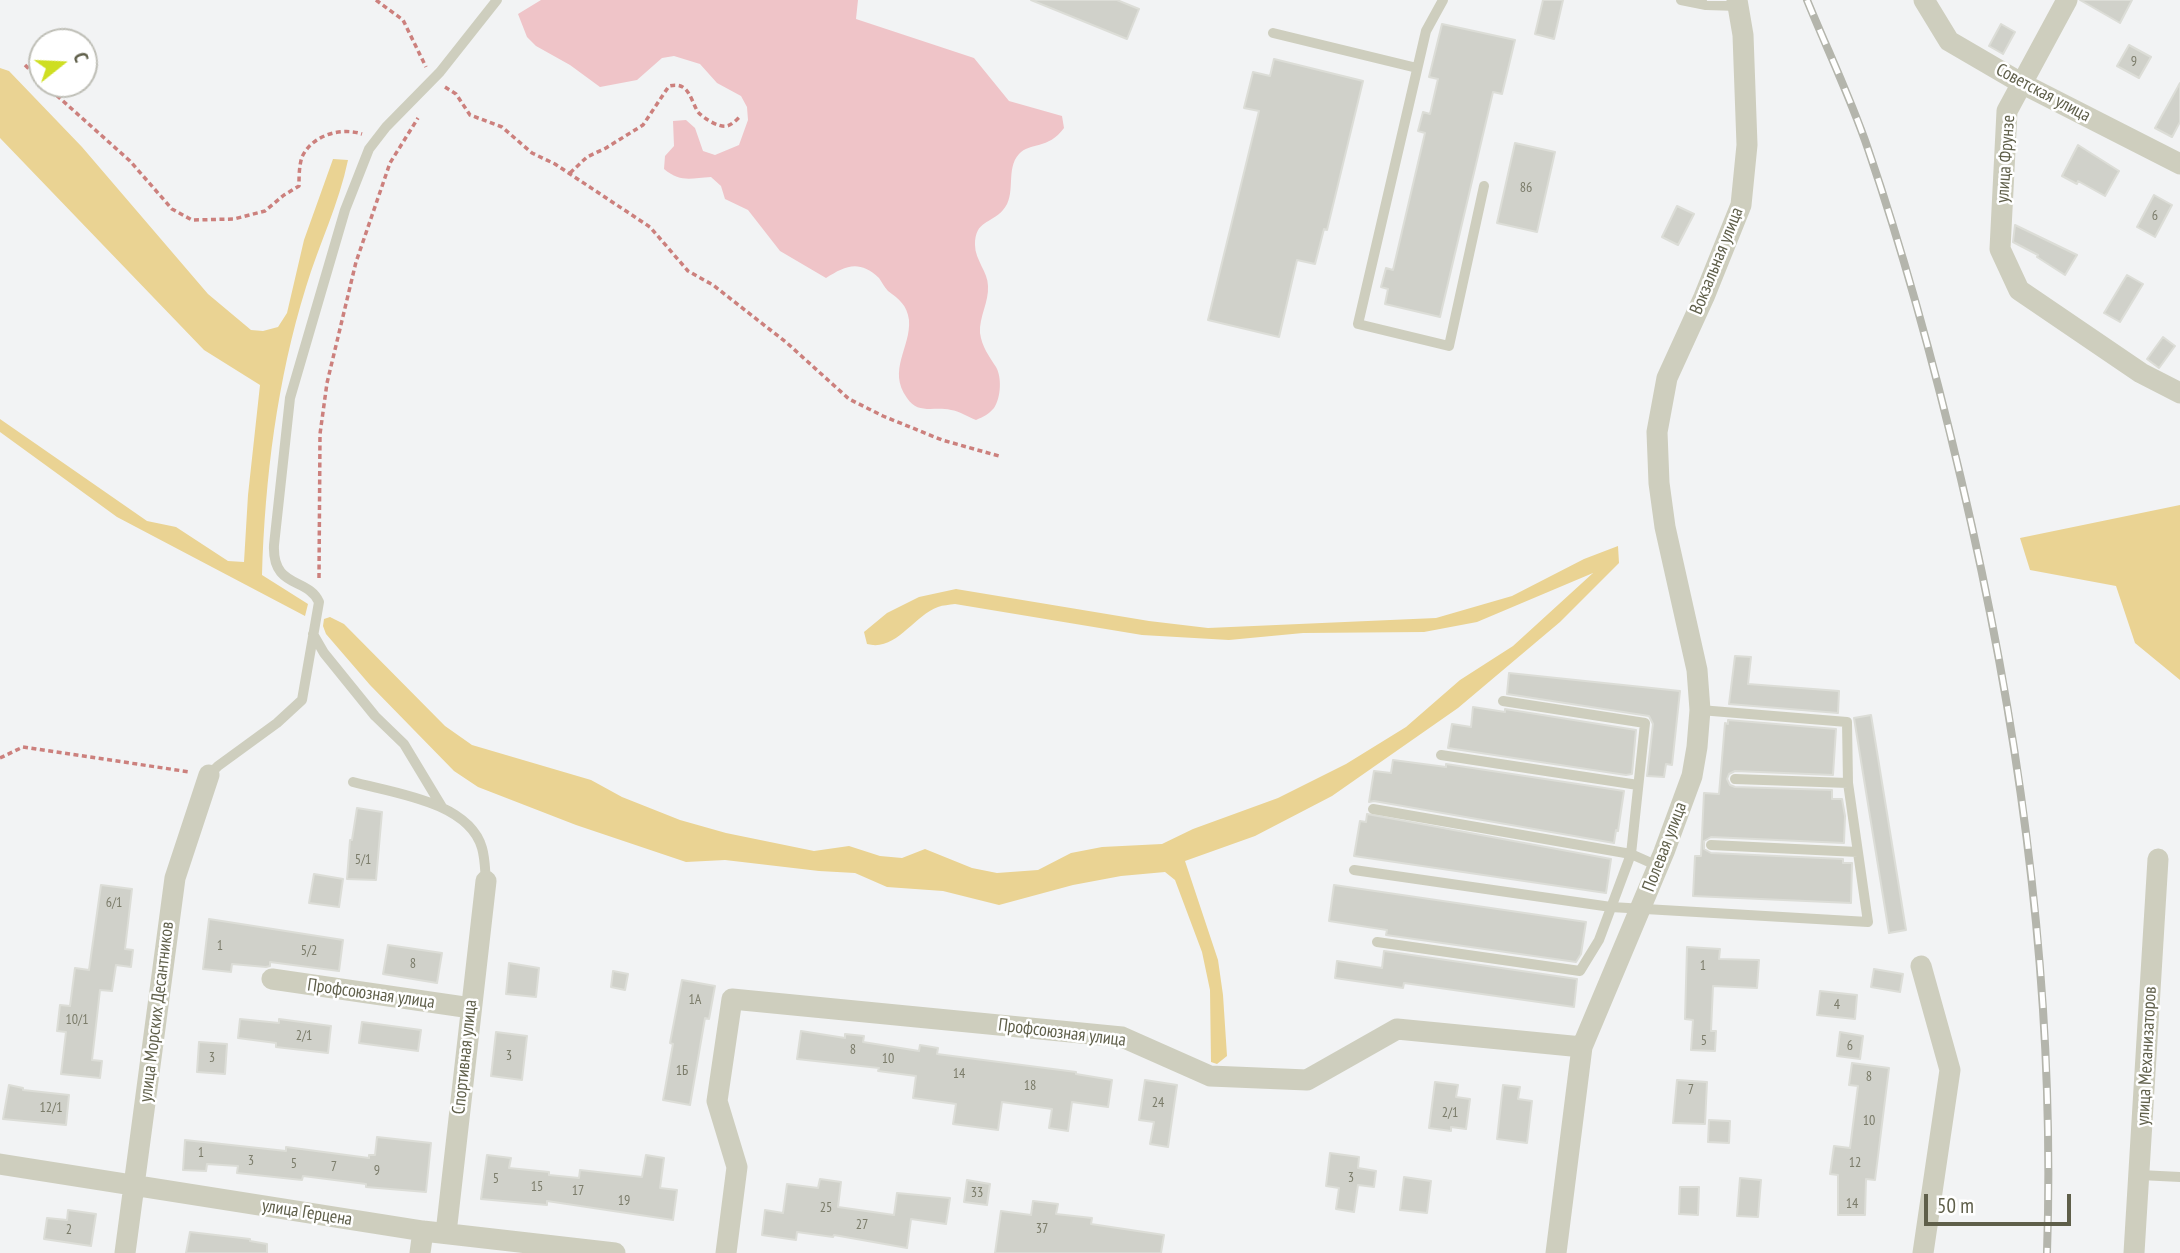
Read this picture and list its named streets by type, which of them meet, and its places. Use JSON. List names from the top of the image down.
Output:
{
  "streets": {
    "street": [
      "Советская улица",
      "улица Фрунзе",
      "Вокзальная улица",
      "Полевая улица",
      "Профсоюзная улица",
      "улица Морских Десантников",
      "улица Механизаторов",
      "Спортивная улица",
      "улица Герцена"
    ]
  },
  "crossings": [
    ["Советская улица", "улица Фрунзе"],
    ["Вокзальная улица", "Полевая улица"],
    ["Полевая улица", "Профсоюзная улица"],
    ["Профсоюзная улица", "Спортивная улица"],
    ["улица Морских Десантников", "улица Герцена"],
    ["Спортивная улица", "улица Герцена"]
  ],
  "house_numbers": [
    "9",
    "86",
    "6",
    "5/1",
    "6/1",
    "1",
    "5/2",
    "8",
    "1",
    "1А",
    "4",
    "10/1",
    "2/1",
    "5",
    "6",
    "8",
    "3",
    "3",
    "10",
    "1Б",
    "14",
    "8",
    "18",
    "7",
    "24",
    "12/1",
    "2/1",
    "10",
    "1",
    "3",
    "12",
    "5",
    "7",
    "9",
    "3",
    "5",
    "15",
    "17",
    "33",
    "19",
    "14",
    "25",
    "27",
    "37",
    "2"
  ],
  "scale_bar": "50 m",
  "north": "right"
}
